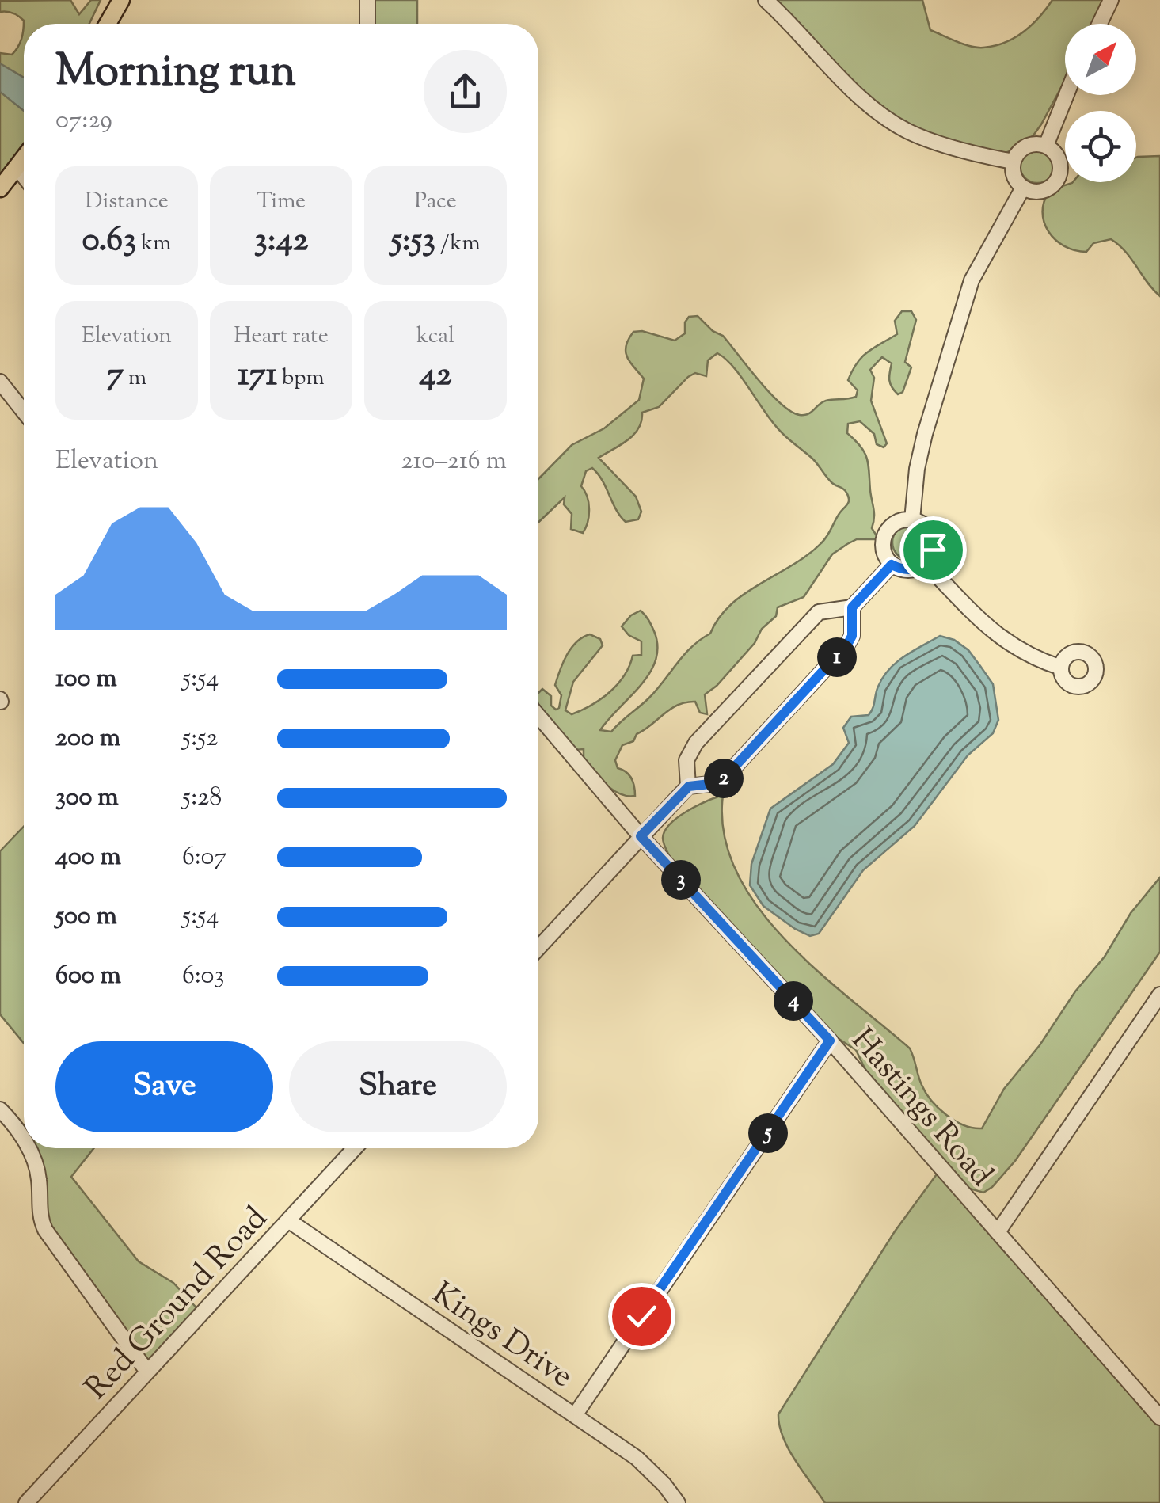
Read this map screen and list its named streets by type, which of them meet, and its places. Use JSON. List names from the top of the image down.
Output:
{
  "streets": {
    "street": ["Hastings Road", "Red Ground Road", "Kings Drive"]
  },
  "crossings": [
    ["Red Ground Road", "Kings Drive"]
  ],
  "north": "top right",
  "page": {
    "heading": ["Morning run", "07:29"],
    "stats": [
      ["Distance", "0.63 km"],
      ["Time", "3:42"],
      ["Pace", "5:53 /km"],
      ["Elevation", "7 m"],
      ["Heart rate", "171 bpm"],
      ["kcal", "42"]
    ],
    "chart": ["Elevation", "210–216 m"],
    "pins": [
      "1",
      "2",
      "3",
      "4",
      "5"
    ],
    "list": [
      {
        "name": "100 m",
        "note": "5:54"
      },
      {
        "name": "200 m",
        "note": "5:52"
      },
      {
        "name": "300 m",
        "note": "5:28"
      },
      {
        "name": "400 m",
        "note": "6:07"
      },
      {
        "name": "500 m",
        "note": "5:54"
      },
      {
        "name": "600 m",
        "note": "6:03"
      }
    ],
    "buttons": ["Save", "Share"]
  }
}
